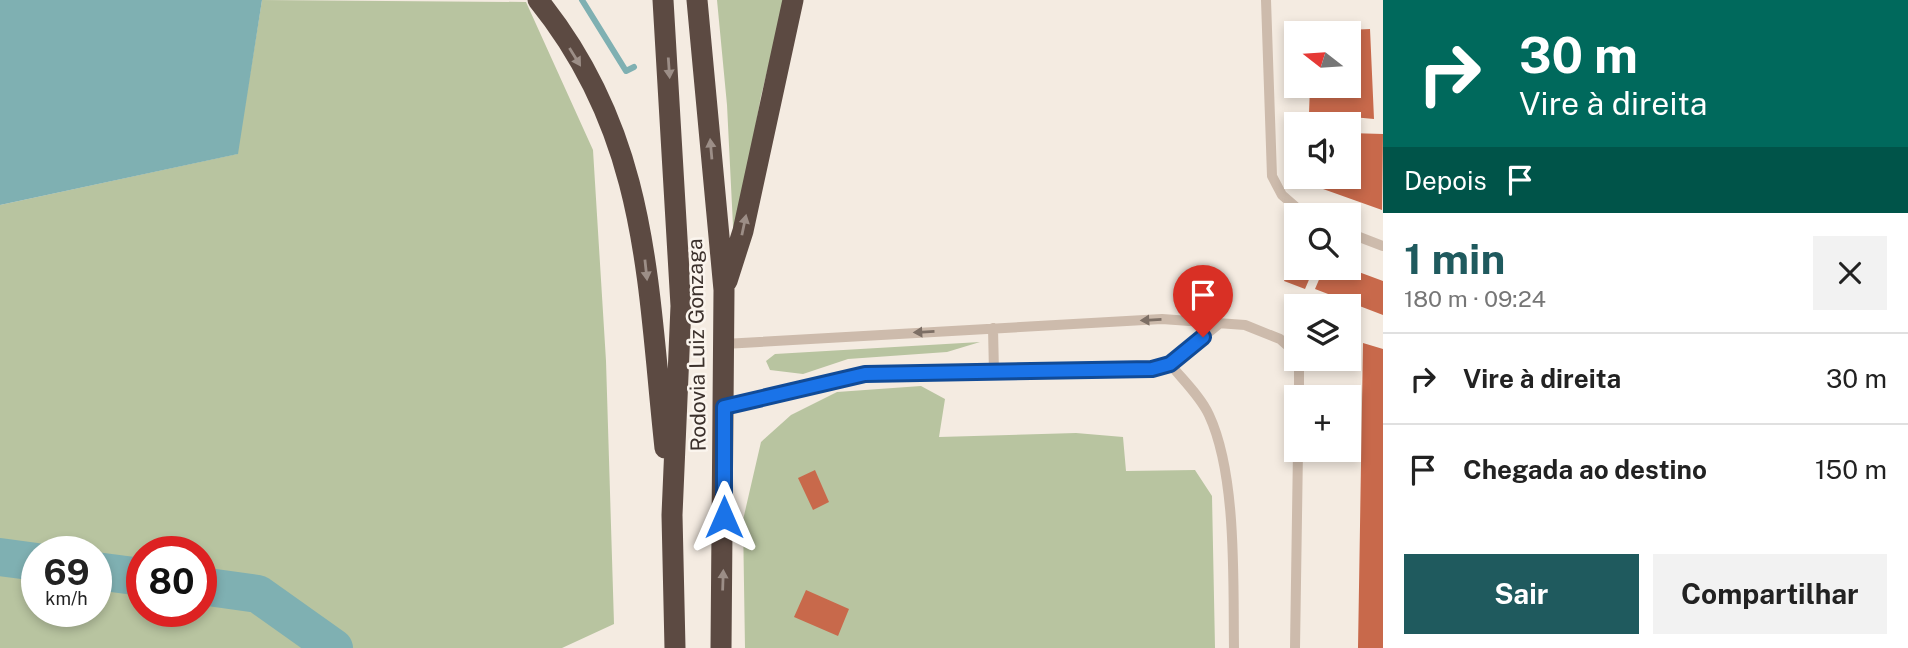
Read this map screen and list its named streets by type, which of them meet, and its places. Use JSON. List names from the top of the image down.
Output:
{
  "streets": {
    "highway": ["Rodovia Luiz Gonzaga"]
  },
  "north": "left",
  "page": {
    "turn": ["30 m", "Vire à direita"],
    "map_buttons": "+",
    "then": "Depois",
    "heading": ["1 min", "180 m · 09:24"],
    "list": [
      {
        "name": "Vire à direita",
        "value": "30 m"
      },
      {
        "name": "Chegada ao destino",
        "value": "150 m"
      }
    ],
    "speed": "69 km/h",
    "limit": "80",
    "buttons": ["Sair", "Compartilhar"]
  }
}
